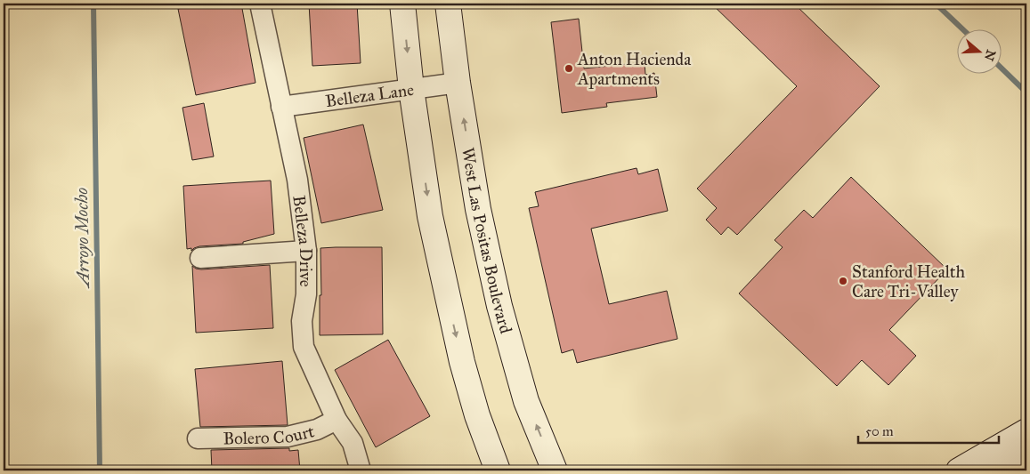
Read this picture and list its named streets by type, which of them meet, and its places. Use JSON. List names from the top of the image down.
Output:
{
  "streets": {
    "main road": ["West Las Positas Boulevard"],
    "street": ["Belleza Lane", "Belleza Drive", "Bolero Court"]
  },
  "crossings": [
    ["Belleza Lane", "West Las Positas Boulevard"],
    ["Belleza Lane", "Belleza Drive"],
    ["Belleza Drive", "Bolero Court"]
  ],
  "water": ["Arroyo Mocho"],
  "places": ["Anton Hacienda Apartments", "Stanford Health Care Tri-Valley"],
  "scale_bar": "50 m",
  "north": "right"
}
